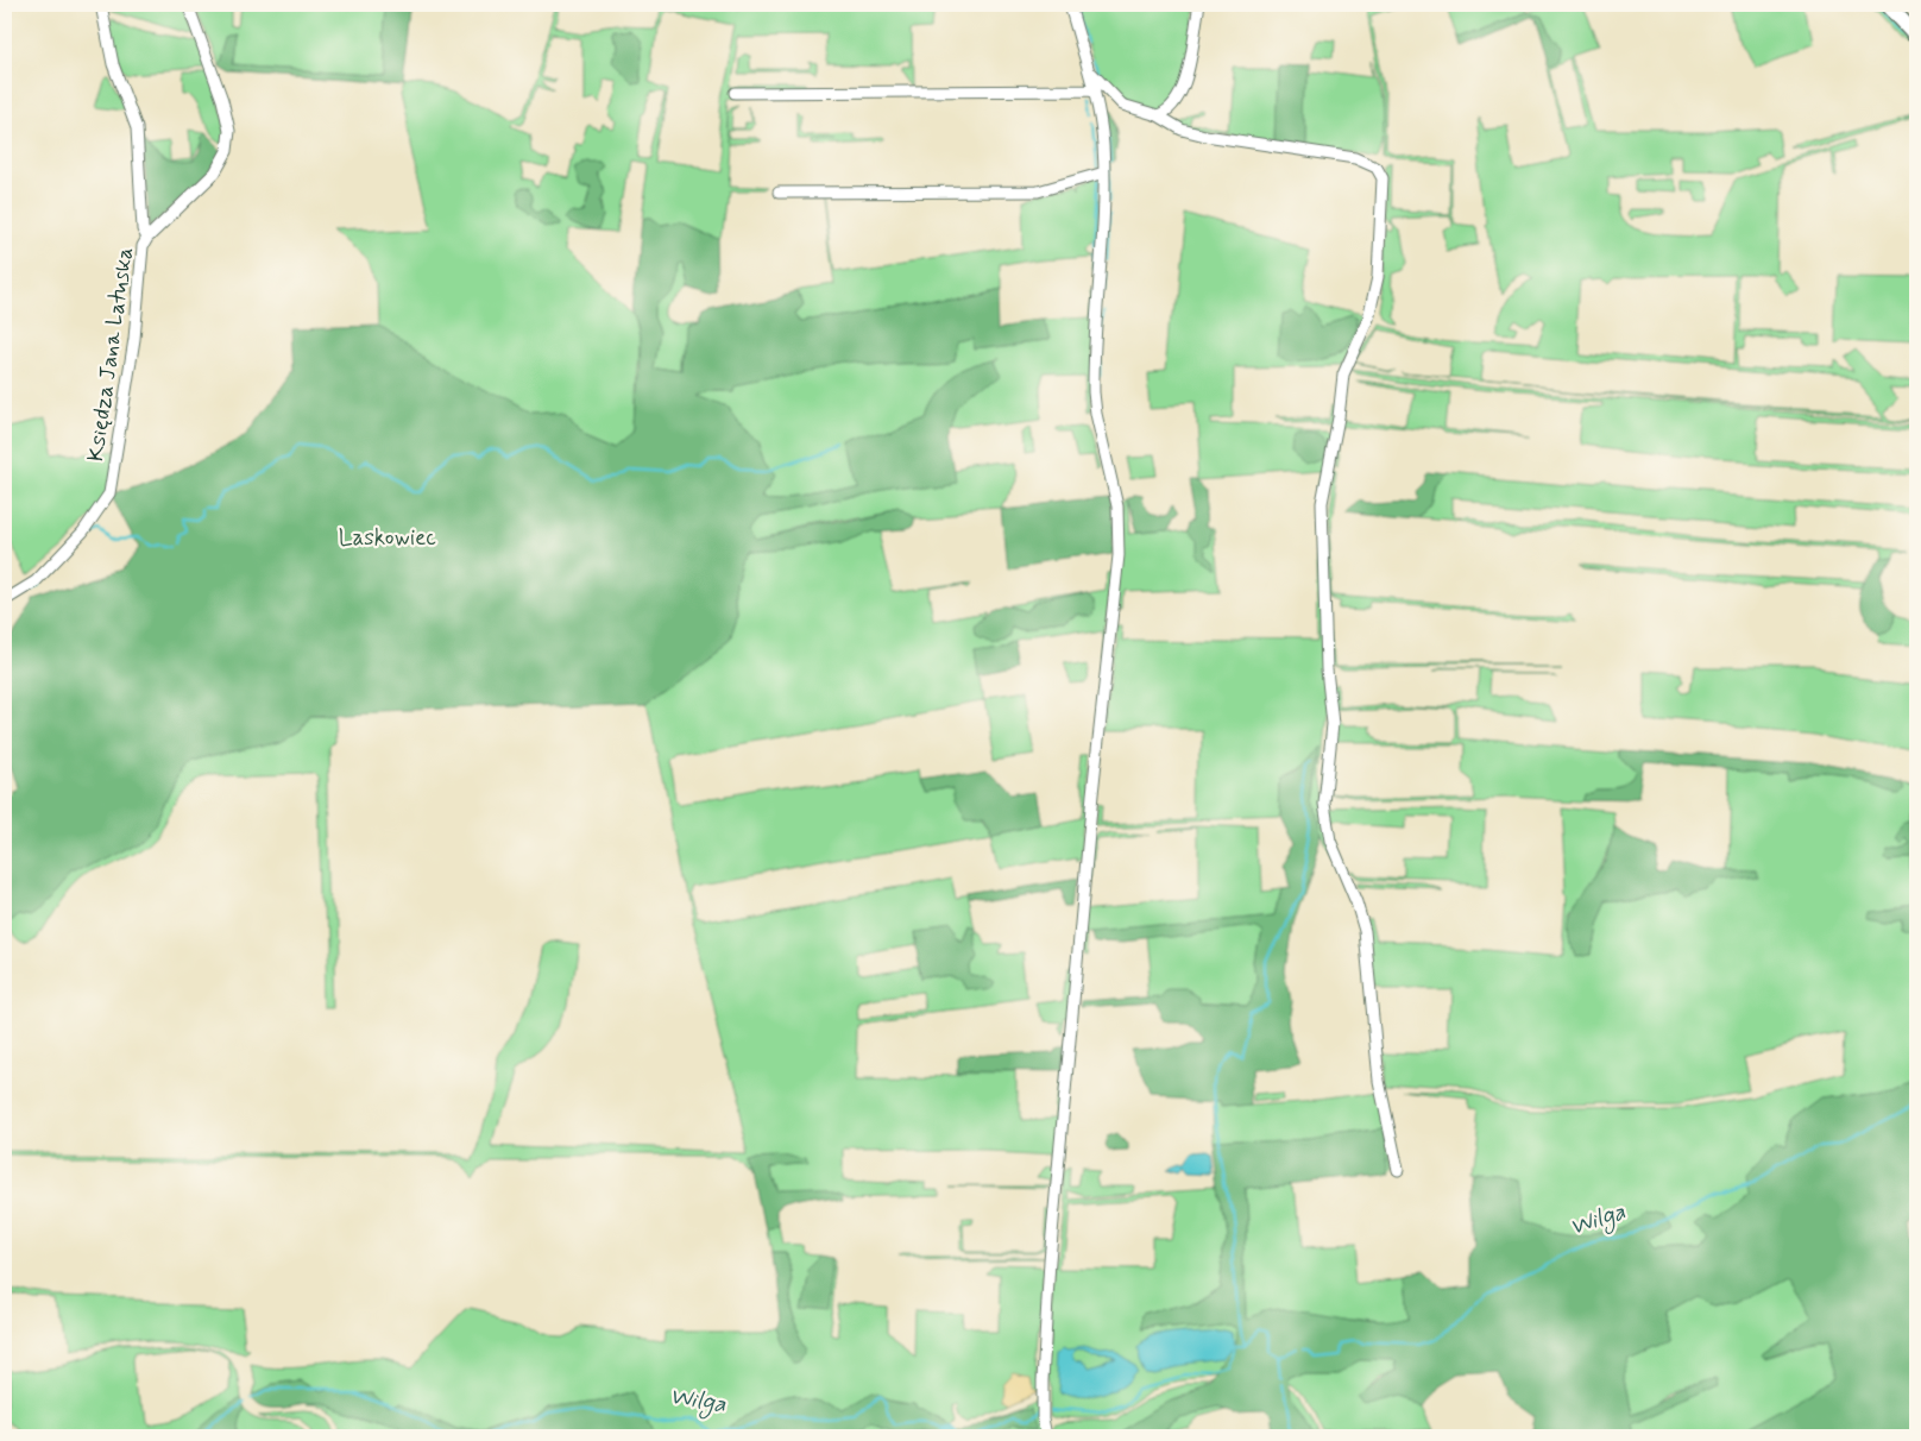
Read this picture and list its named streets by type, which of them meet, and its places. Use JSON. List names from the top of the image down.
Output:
{
  "streets": {
    "street": ["Księdza Jana Latuska"]
  },
  "water": ["Wilga"],
  "parks": ["Laskowiec"]
}
